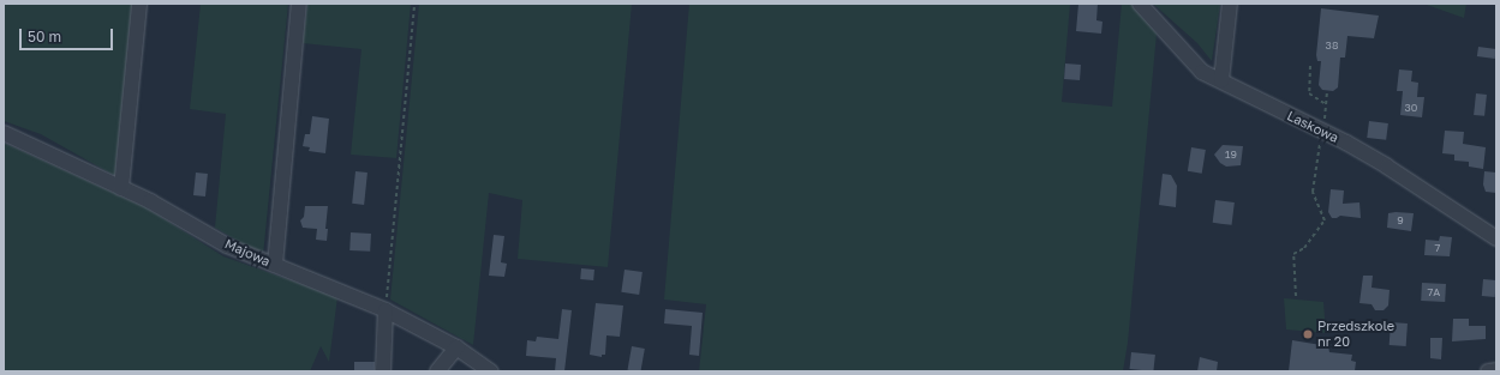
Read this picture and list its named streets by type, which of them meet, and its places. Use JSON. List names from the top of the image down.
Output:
{
  "streets": {
    "street": ["Laskowa", "Majowa"]
  },
  "places": ["Przedszkole nr 20"],
  "house_numbers": [
    "38",
    "30",
    "19",
    "9",
    "7",
    "7A"
  ],
  "scale_bar": "50 m"
}
